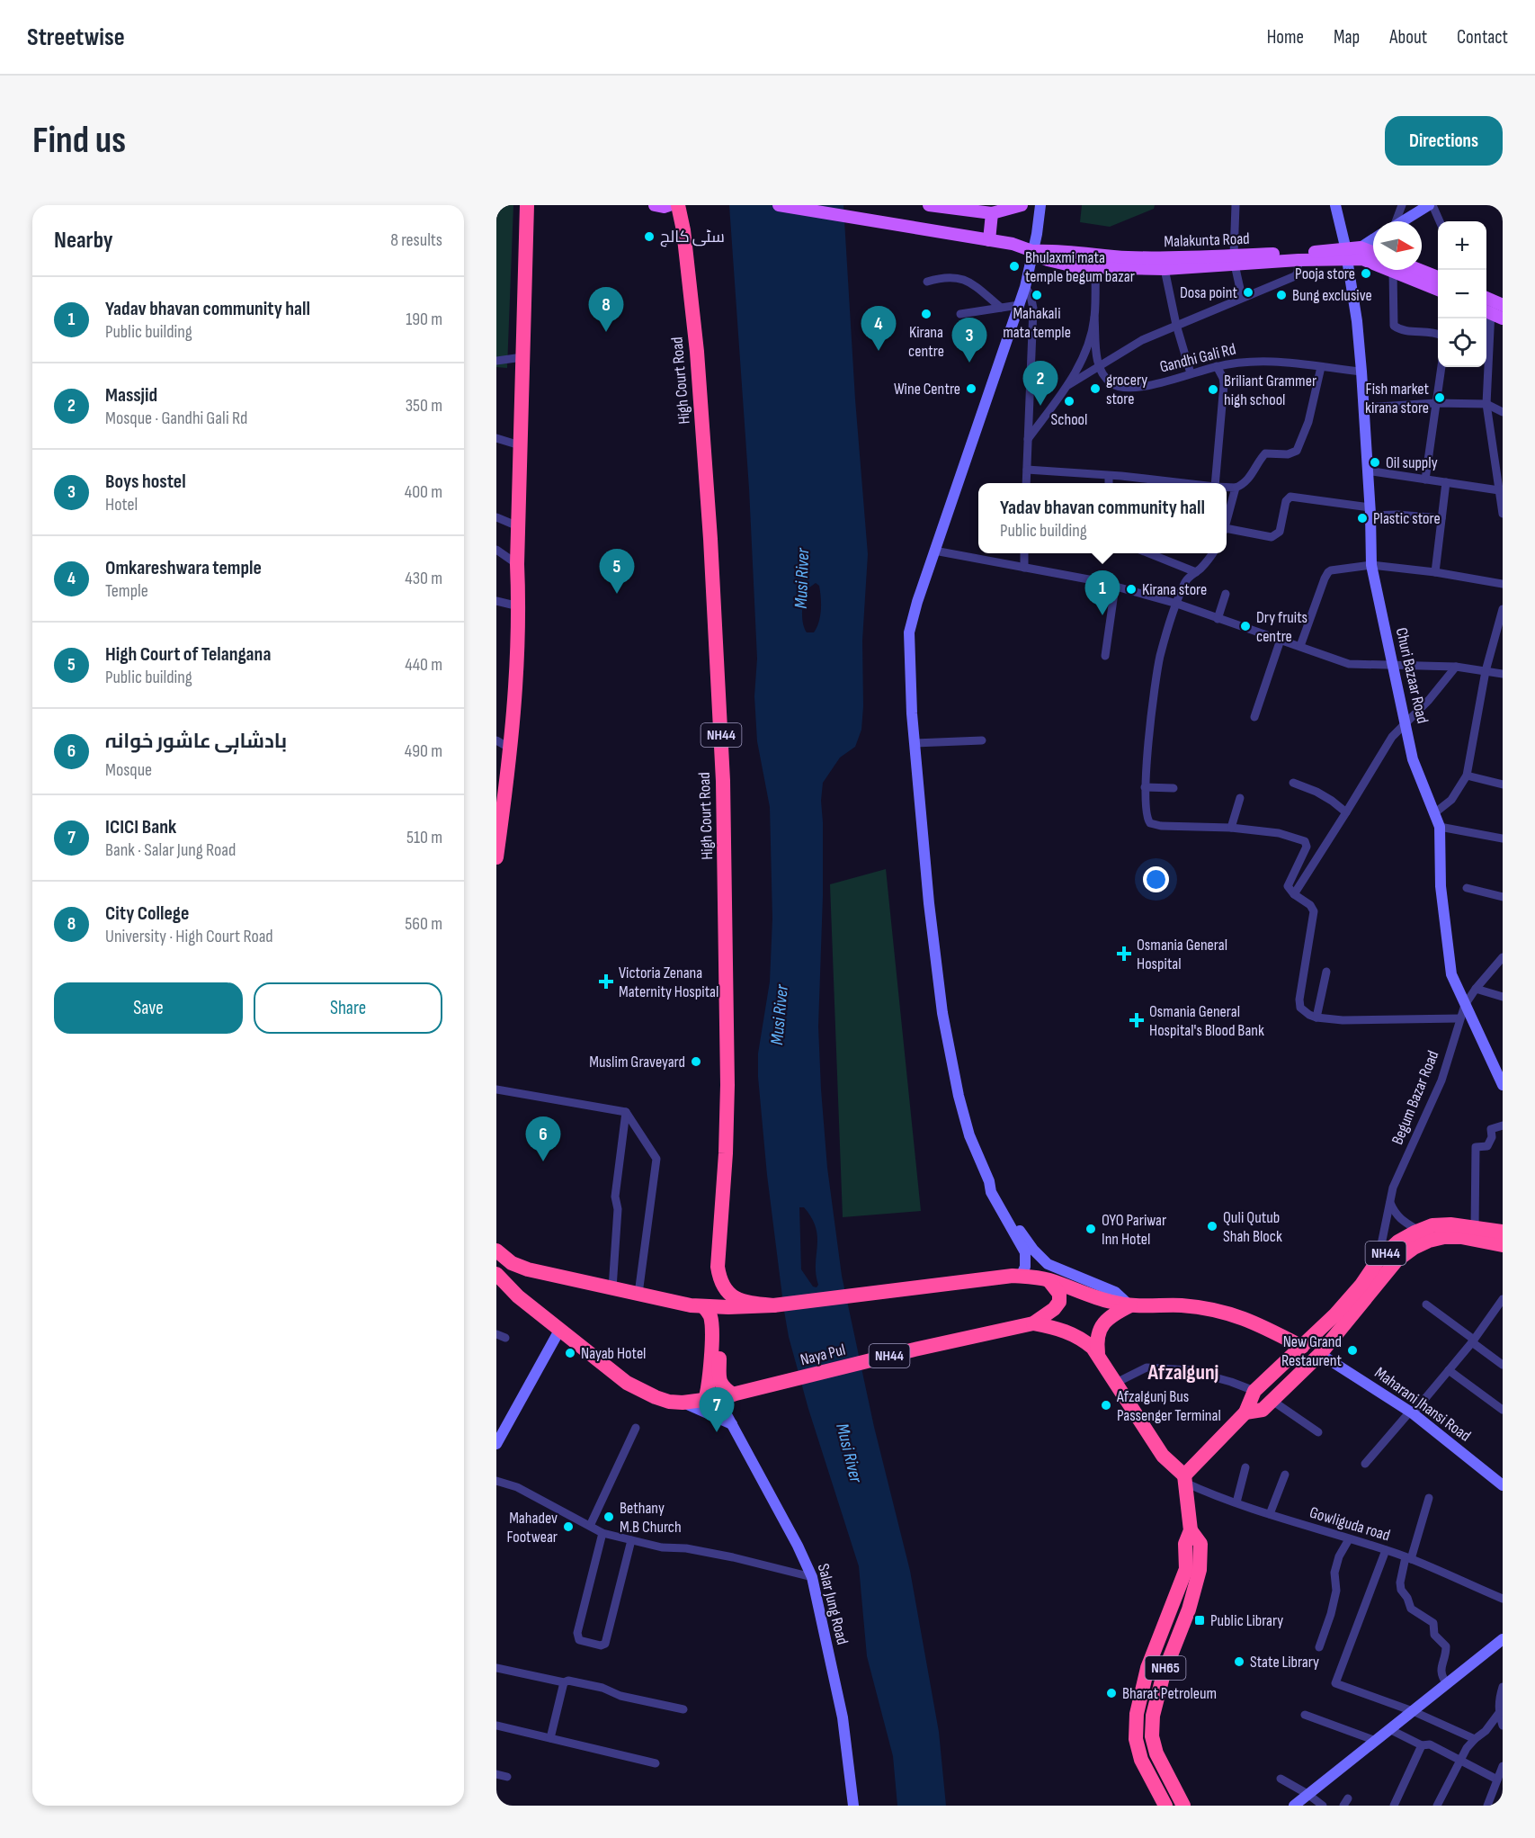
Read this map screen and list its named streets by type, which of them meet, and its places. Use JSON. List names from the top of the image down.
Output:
{
  "streets": {
    "highway": [
      "High Court Road",
      "NH44",
      "Naya Pul",
      "NH65"
    ],
    "main road": [
      "Malakunta Road",
      "Churi Bazaar Road",
      "Maharani Jhansi Road",
      "Salar Jung Road"
    ],
    "street": ["Gandhi Gali Rd", "Begum Bazar Road", "Gowliguda road"]
  },
  "crossings": [
    ["Malakunta Road", "Churi Bazaar Road"],
    ["Gandhi Gali Rd", "Churi Bazaar Road"],
    ["High Court Road", "NH44"],
    ["Churi Bazaar Road", "Begum Bazar Road"],
    ["NH44", "Begum Bazar Road"],
    ["NH44", "Naya Pul"],
    ["NH44", "Maharani Jhansi Road"],
    ["NH44", "Gowliguda road"],
    ["NH44", "Salar Jung Road"],
    ["Naya Pul", "Salar Jung Road"]
  ],
  "districts": ["Afzalgunj"],
  "water": ["Musi River"],
  "places": {
    "other": [
      "سٹی کالج",
      "Bhulaxmi mata temple begum bazar",
      "Pooja store",
      "Dosa point",
      "Mahakali mata temple",
      "Bung exclusive",
      "Kirana centre",
      "Wine Centre",
      "grocery store",
      "Briliant Grammer high school",
      "Fish market kirana store",
      "School",
      "Oil supply",
      "Plastic store",
      "Kirana store",
      "Dry fruits centre",
      "Muslim Graveyard",
      "Quli Qutub Shah Block",
      "OYO Pariwar Inn Hotel",
      "New Grand Restaurent",
      "Nayab Hotel",
      "Afzalgunj Bus Passenger Terminal",
      "Bethany M.B Church",
      "Mahadev Footwear",
      "State Library",
      "Bharat Petroleum"
    ],
    "health": ["Osmania General Hospital", "Victoria Zenana Maternity Hospital", "Osmania General Hospital's Blood Bank"],
    "transit": ["Public Library"]
  },
  "north": "right",
  "page": {
    "header": "Streetwise",
    "nav": [
      "Home",
      "Map",
      "About",
      "Contact"
    ],
    "buttons": [
      "Directions",
      ["Save", "Share"]
    ],
    "title": "Find us",
    "heading": ["Nearby", "8 results"],
    "map_buttons": ["+", "−"],
    "list": [
      {
        "mark": "1",
        "name": "Yadav bhavan community hall",
        "note": "Public building",
        "value": "190 m"
      },
      {
        "mark": "2",
        "name": "Massjid",
        "note": "Mosque · Gandhi Gali Rd",
        "value": "350 m"
      },
      {
        "mark": "3",
        "name": "Boys hostel",
        "note": "Hotel",
        "value": "400 m"
      },
      {
        "mark": "4",
        "name": "Omkareshwara temple",
        "note": "Temple",
        "value": "430 m"
      },
      {
        "mark": "5",
        "name": "High Court of Telangana",
        "note": "Public building",
        "value": "440 m"
      },
      {
        "mark": "6",
        "name": "بادشاہی عاشور خوانہ",
        "note": "Mosque",
        "value": "490 m"
      },
      {
        "mark": "7",
        "name": "ICICI Bank",
        "note": "Bank · Salar Jung Road",
        "value": "510 m"
      },
      {
        "mark": "8",
        "name": "City College",
        "note": "University · High Court Road",
        "value": "560 m"
      }
    ],
    "pins": [
      "8",
      "4",
      "3",
      "2",
      "5",
      "1",
      "6",
      "7"
    ],
    "popup": ["Yadav bhavan community hall", "Public building"]
  }
}
